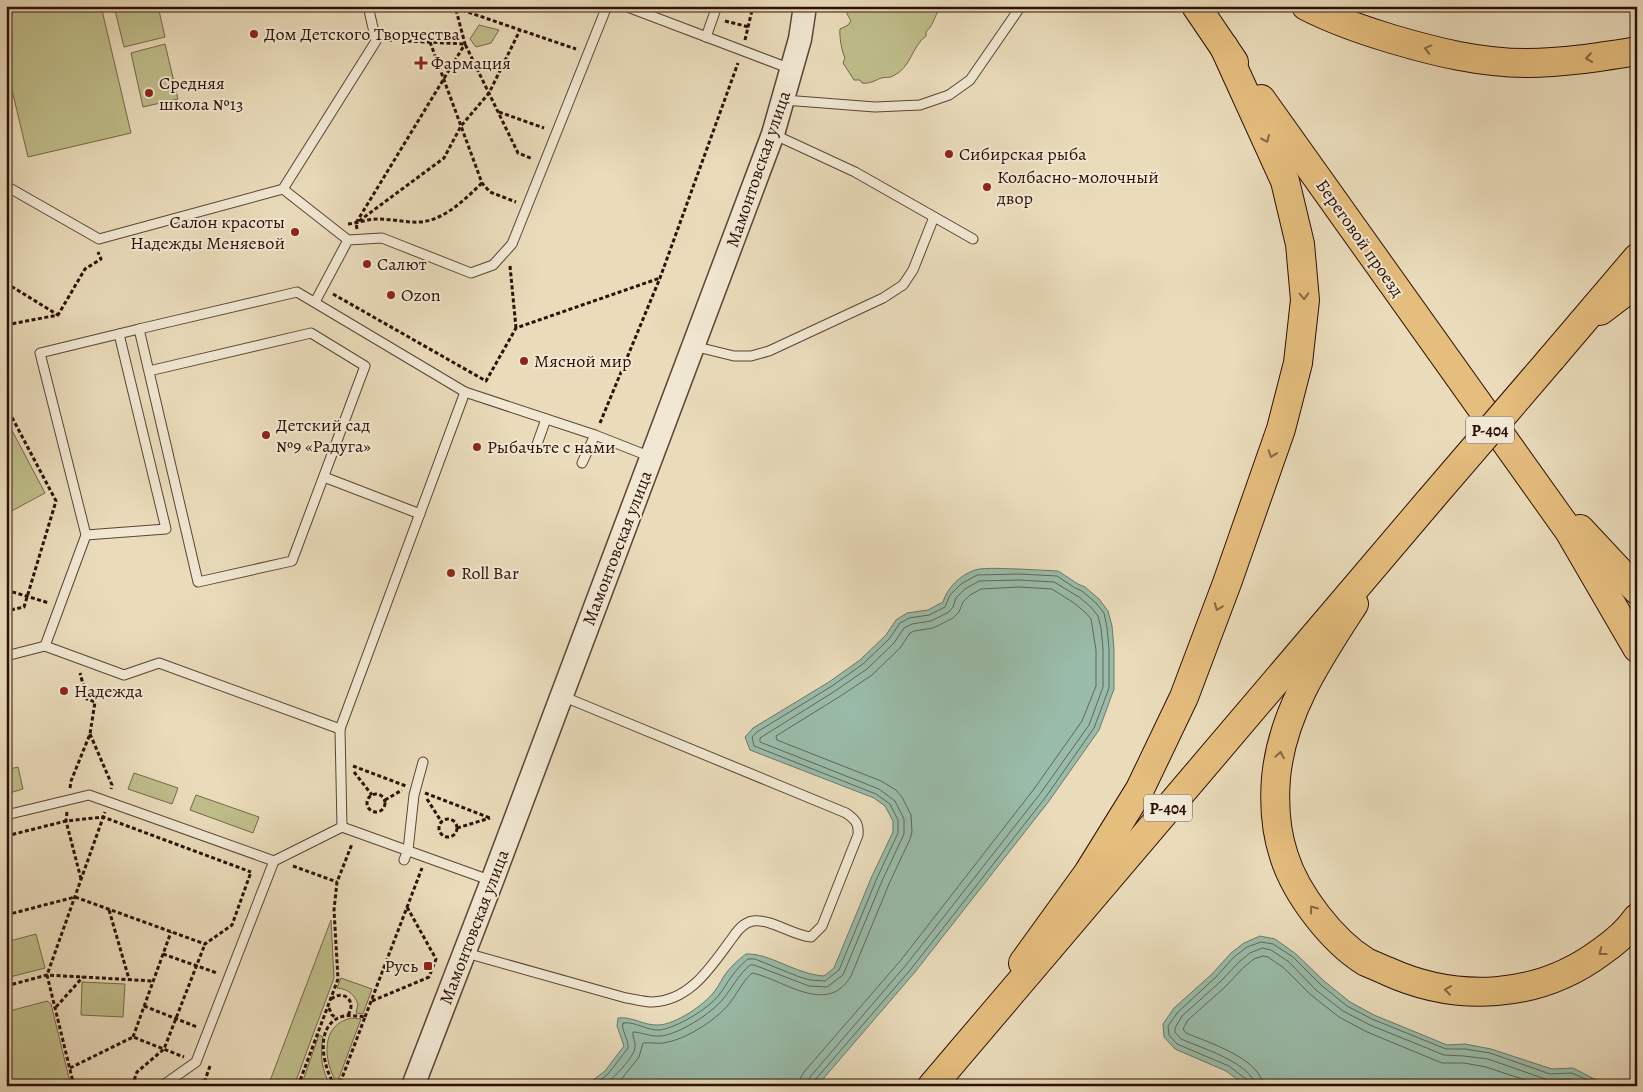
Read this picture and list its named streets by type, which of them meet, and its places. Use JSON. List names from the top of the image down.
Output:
{
  "streets": {
    "main road": ["Береговой проезд", "Р-404"],
    "street": ["Мамонтовская улица"]
  },
  "places": {
    "other": [
      "Дом Детского Творчества",
      "Средняя школа №13",
      "Сибирская рыба",
      "Колбасно-молочный двор",
      "Салон красоты Надежды Меняевой",
      "Салют",
      "Ozon",
      "Мясной мир",
      "Детский сад №9 «Радуга»",
      "Рыбачьте с нами",
      "Roll Bar",
      "Надежда"
    ],
    "health": ["Фармация"],
    "transit": ["Русь"]
  }
}
